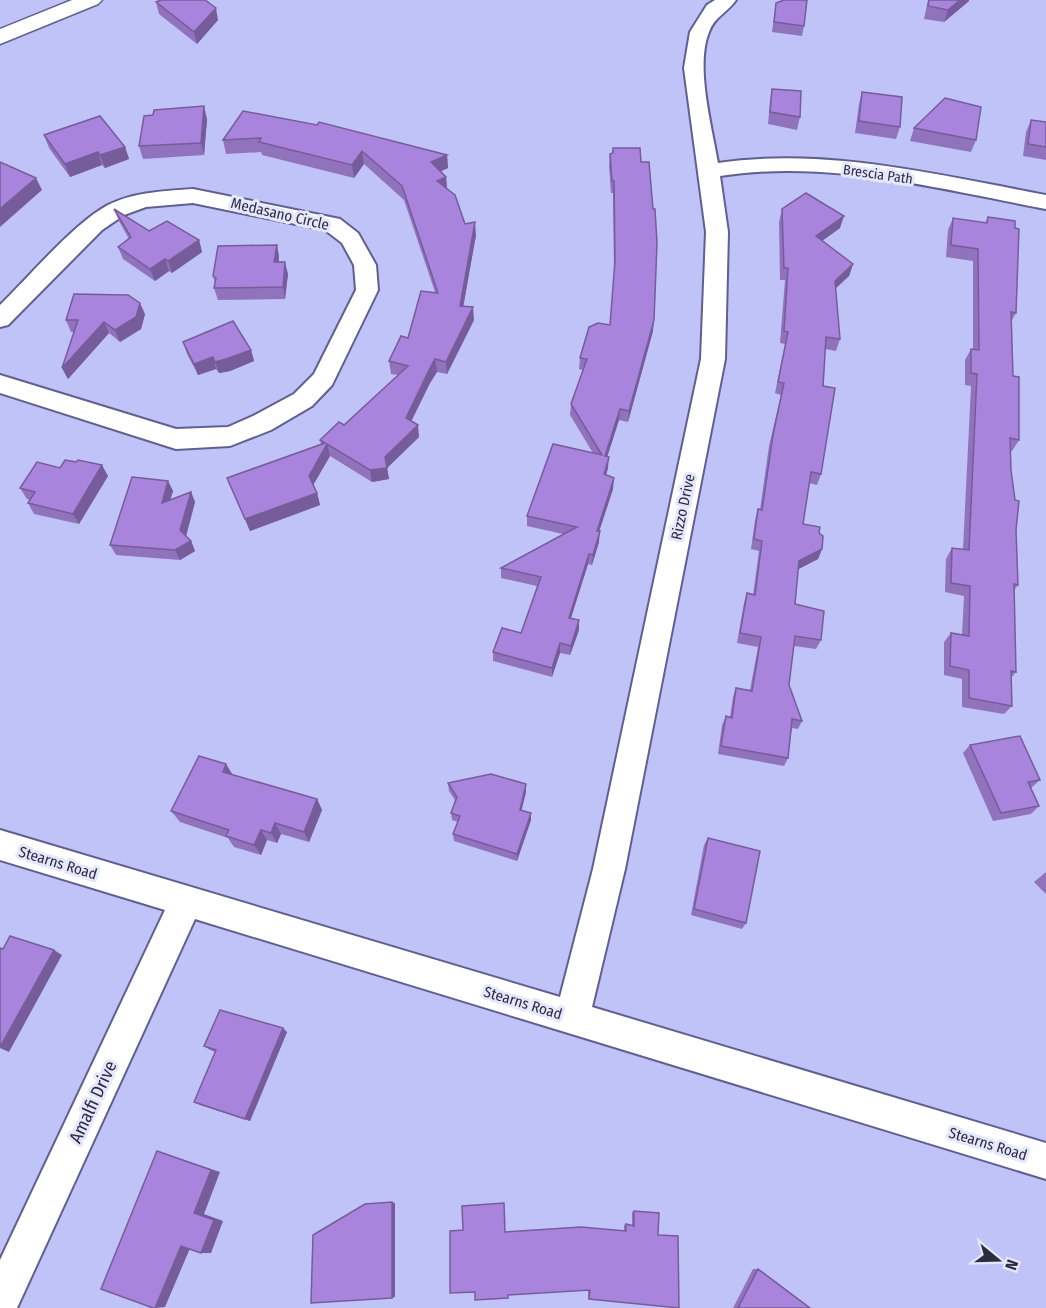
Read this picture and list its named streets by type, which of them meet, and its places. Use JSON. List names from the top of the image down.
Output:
{
  "streets": {
    "street": [
      "Brescia Path",
      "Medasano Circle",
      "Rizzo Drive",
      "Stearns Road",
      "Amalfi Drive"
    ]
  },
  "crossings": [
    ["Brescia Path", "Rizzo Drive"],
    ["Rizzo Drive", "Stearns Road"],
    ["Stearns Road", "Amalfi Drive"]
  ],
  "north": "right"
}
